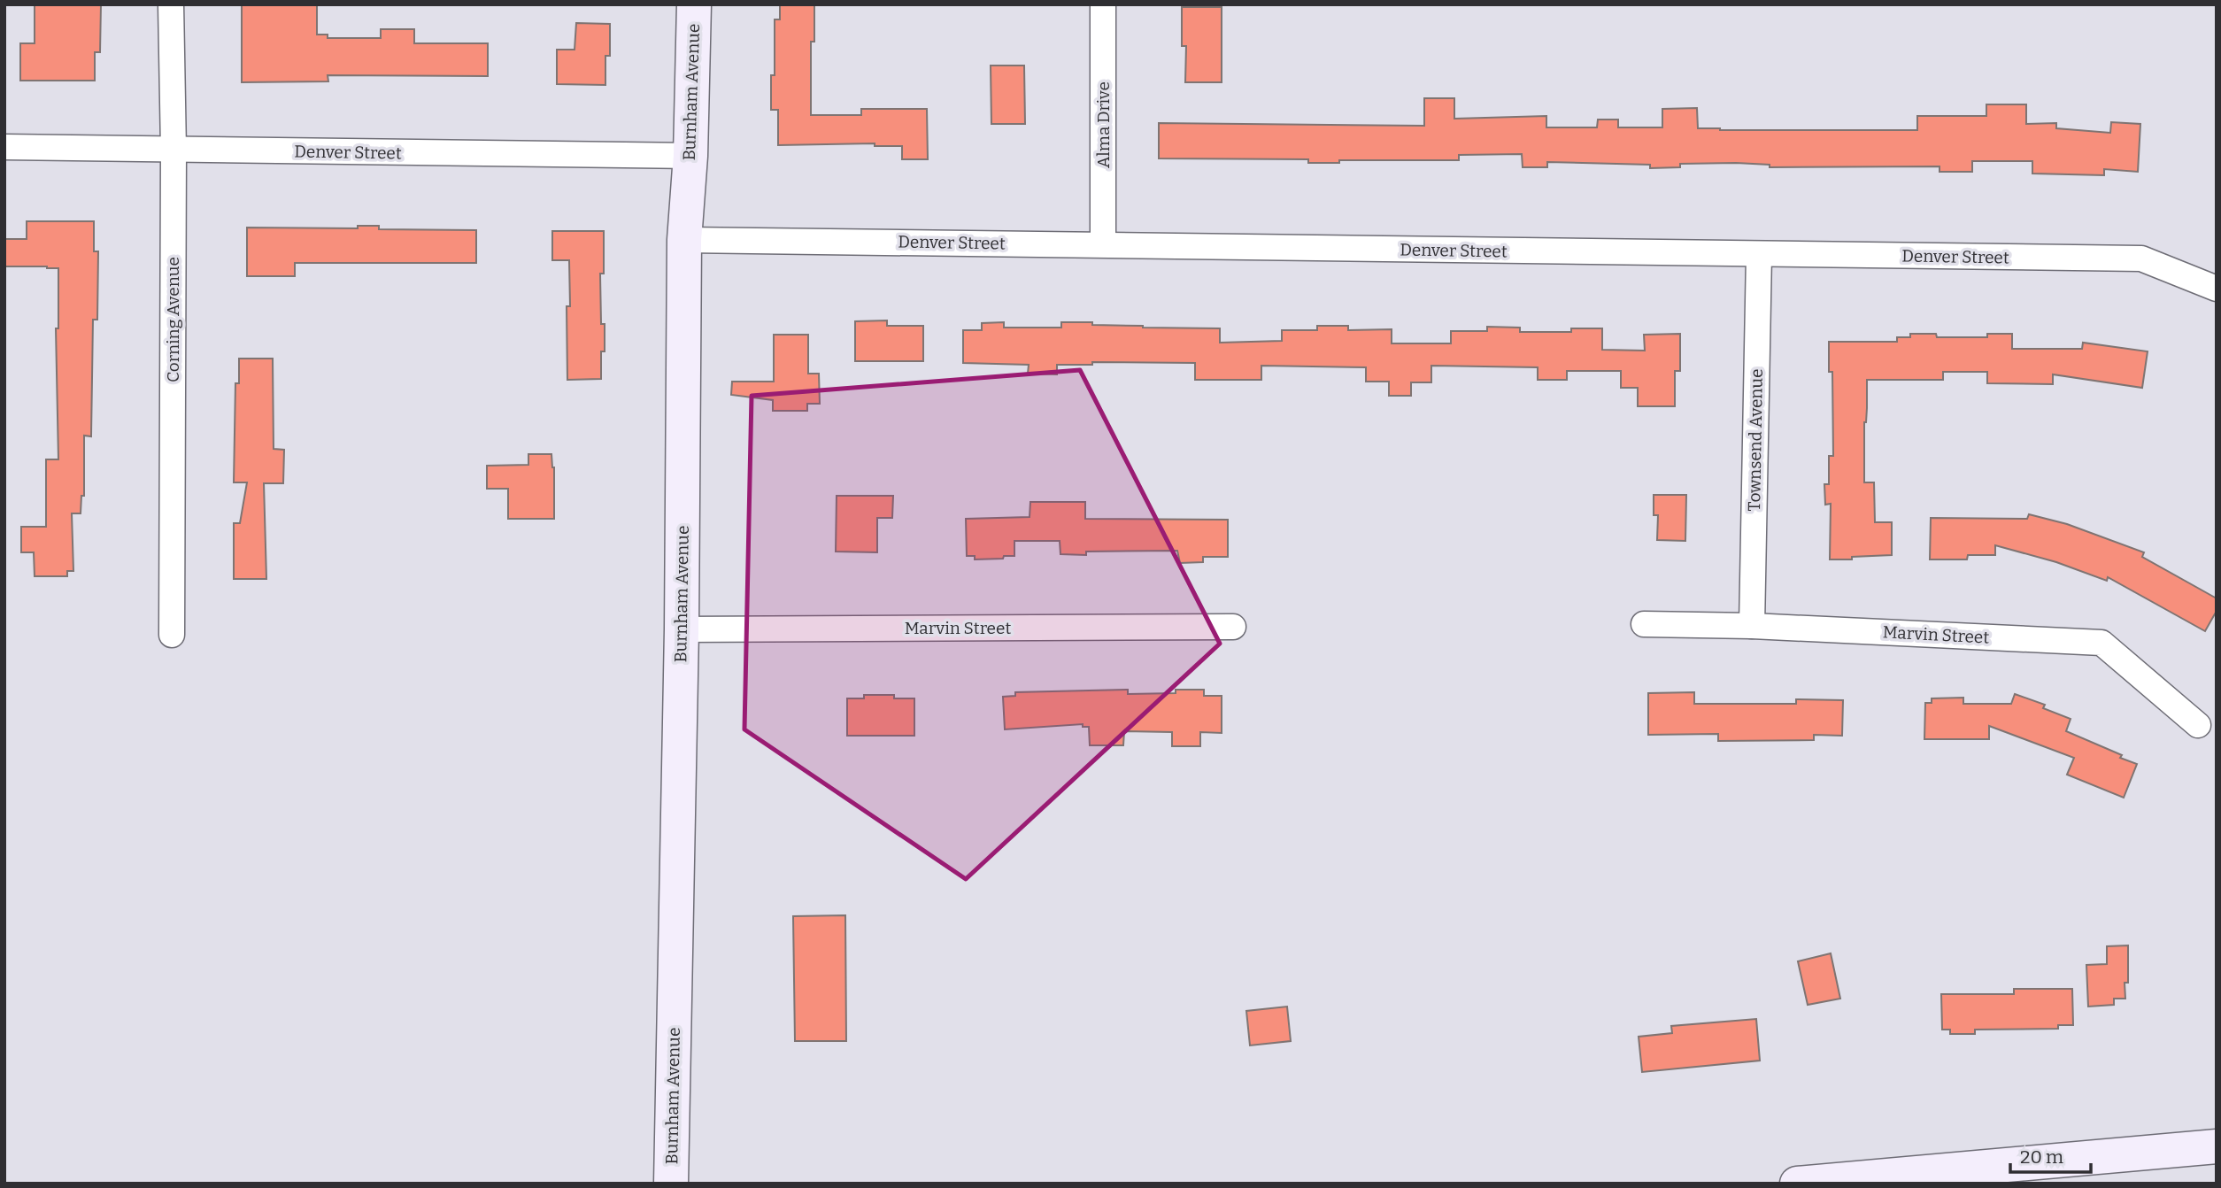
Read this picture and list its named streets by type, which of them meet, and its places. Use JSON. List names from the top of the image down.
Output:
{
  "streets": {
    "street": [
      "Burnham Avenue",
      "Alma Drive",
      "Denver Street",
      "Corning Avenue",
      "Townsend Avenue",
      "Marvin Street"
    ]
  },
  "crossings": [
    ["Burnham Avenue", "Denver Street"],
    ["Burnham Avenue", "Marvin Street"],
    ["Alma Drive", "Denver Street"],
    ["Denver Street", "Corning Avenue"],
    ["Denver Street", "Townsend Avenue"],
    ["Townsend Avenue", "Marvin Street"]
  ],
  "scale_bar": "20 m"
}
